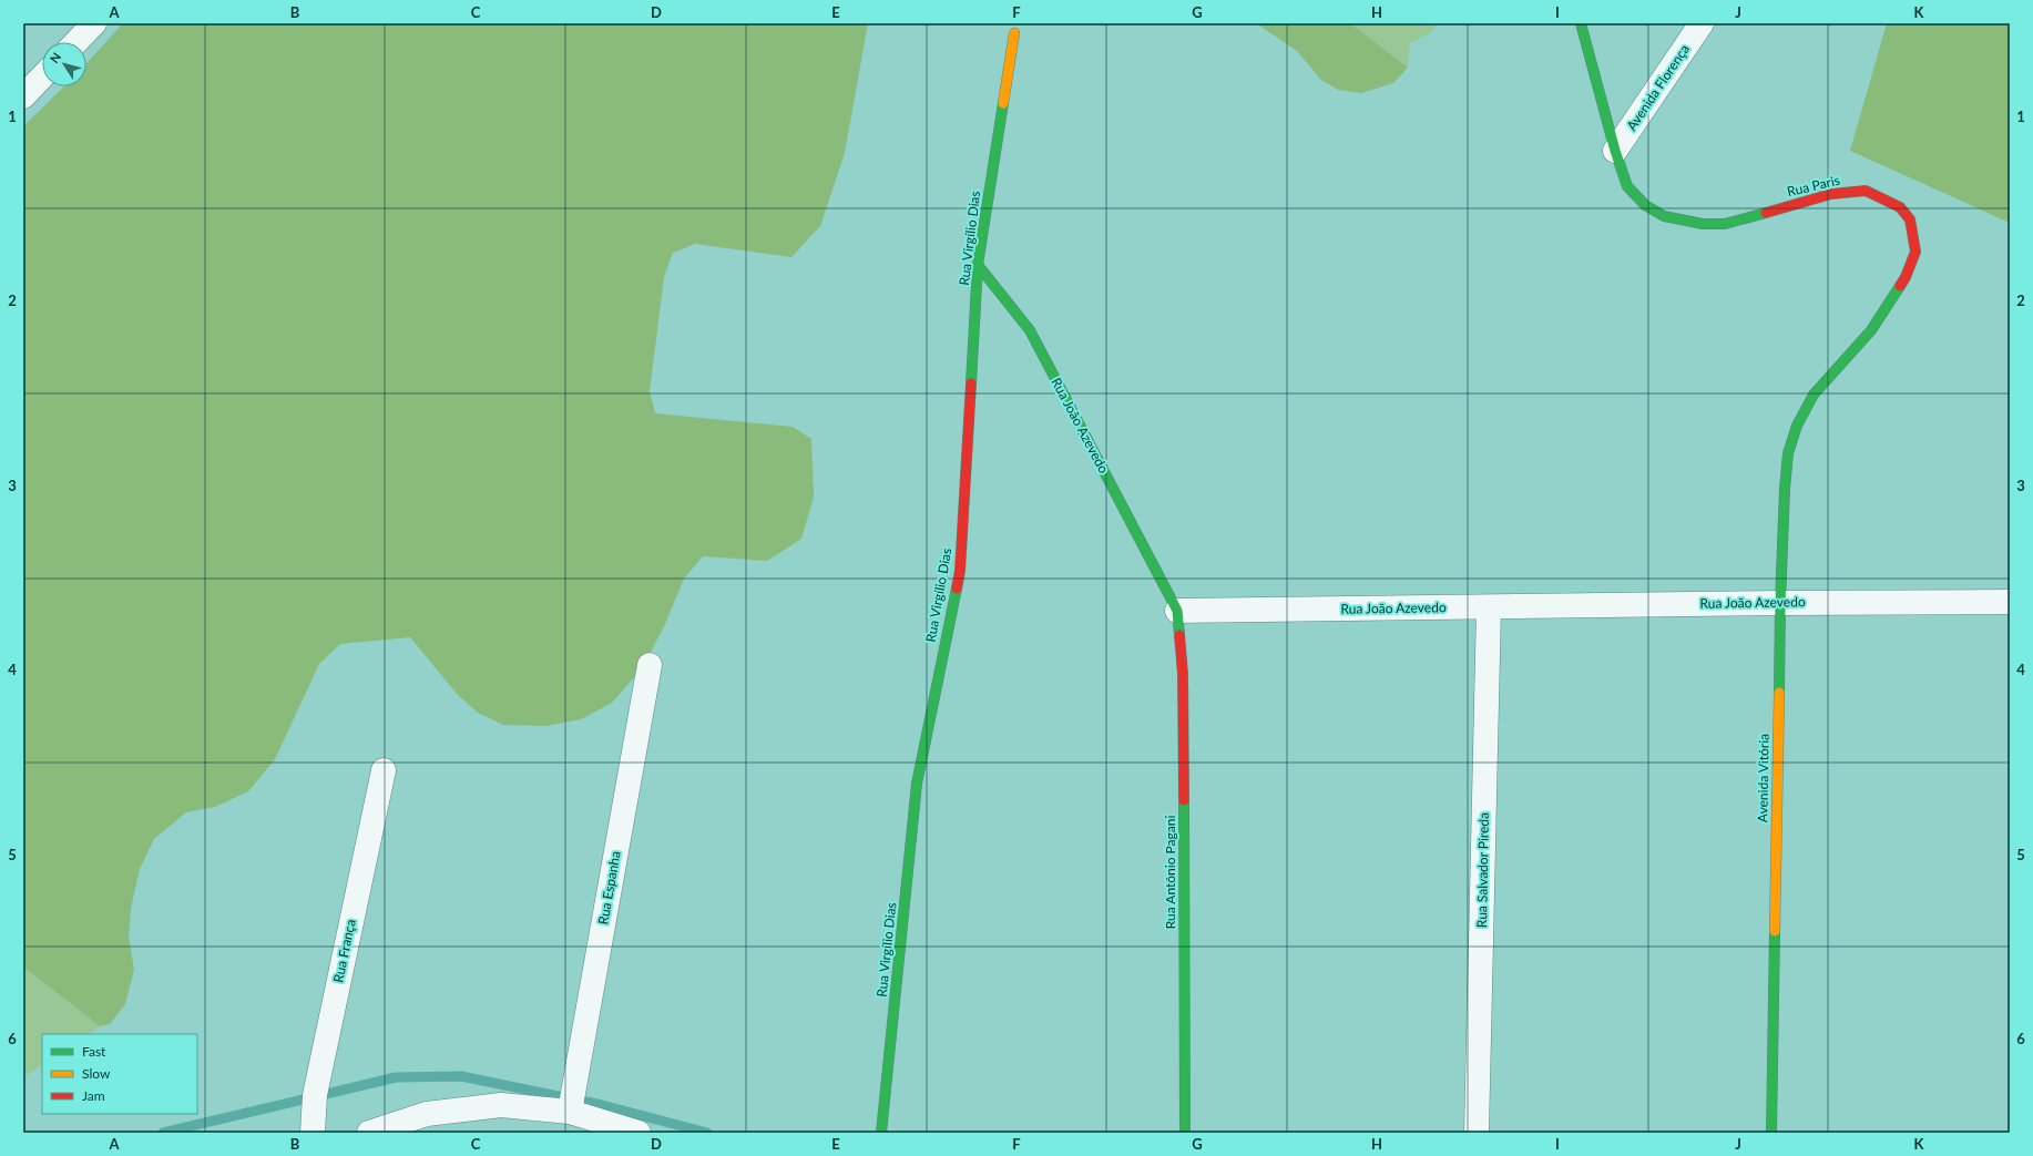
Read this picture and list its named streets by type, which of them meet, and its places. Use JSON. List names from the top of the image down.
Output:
{
  "streets": {
    "street": [
      "Avenida Florença",
      "Rua Paris",
      "Rua Virgílio Dias",
      "Rua João Azevedo",
      "Avenida Vitória",
      "Rua Salvador Pireda",
      "Rua Antônio Pagani",
      "Rua Espanha",
      "Rua França"
    ]
  },
  "crossings": [
    ["Avenida Florença", "Rua Paris"],
    ["Rua Paris", "Avenida Vitória"],
    ["Rua Virgílio Dias", "Rua João Azevedo"],
    ["Rua João Azevedo", "Avenida Vitória"],
    ["Rua João Azevedo", "Rua Salvador Pireda"],
    ["Rua João Azevedo", "Rua Antônio Pagani"]
  ],
  "legend": ["Fast", "Slow", "Jam"],
  "north": "top left",
  "grid": {
    "columns": [
      "A",
      "B",
      "C",
      "D",
      "E",
      "F",
      "G",
      "H",
      "I",
      "J",
      "K"
    ],
    "rows": [
      "1",
      "2",
      "3",
      "4",
      "5",
      "6"
    ]
  }
}
